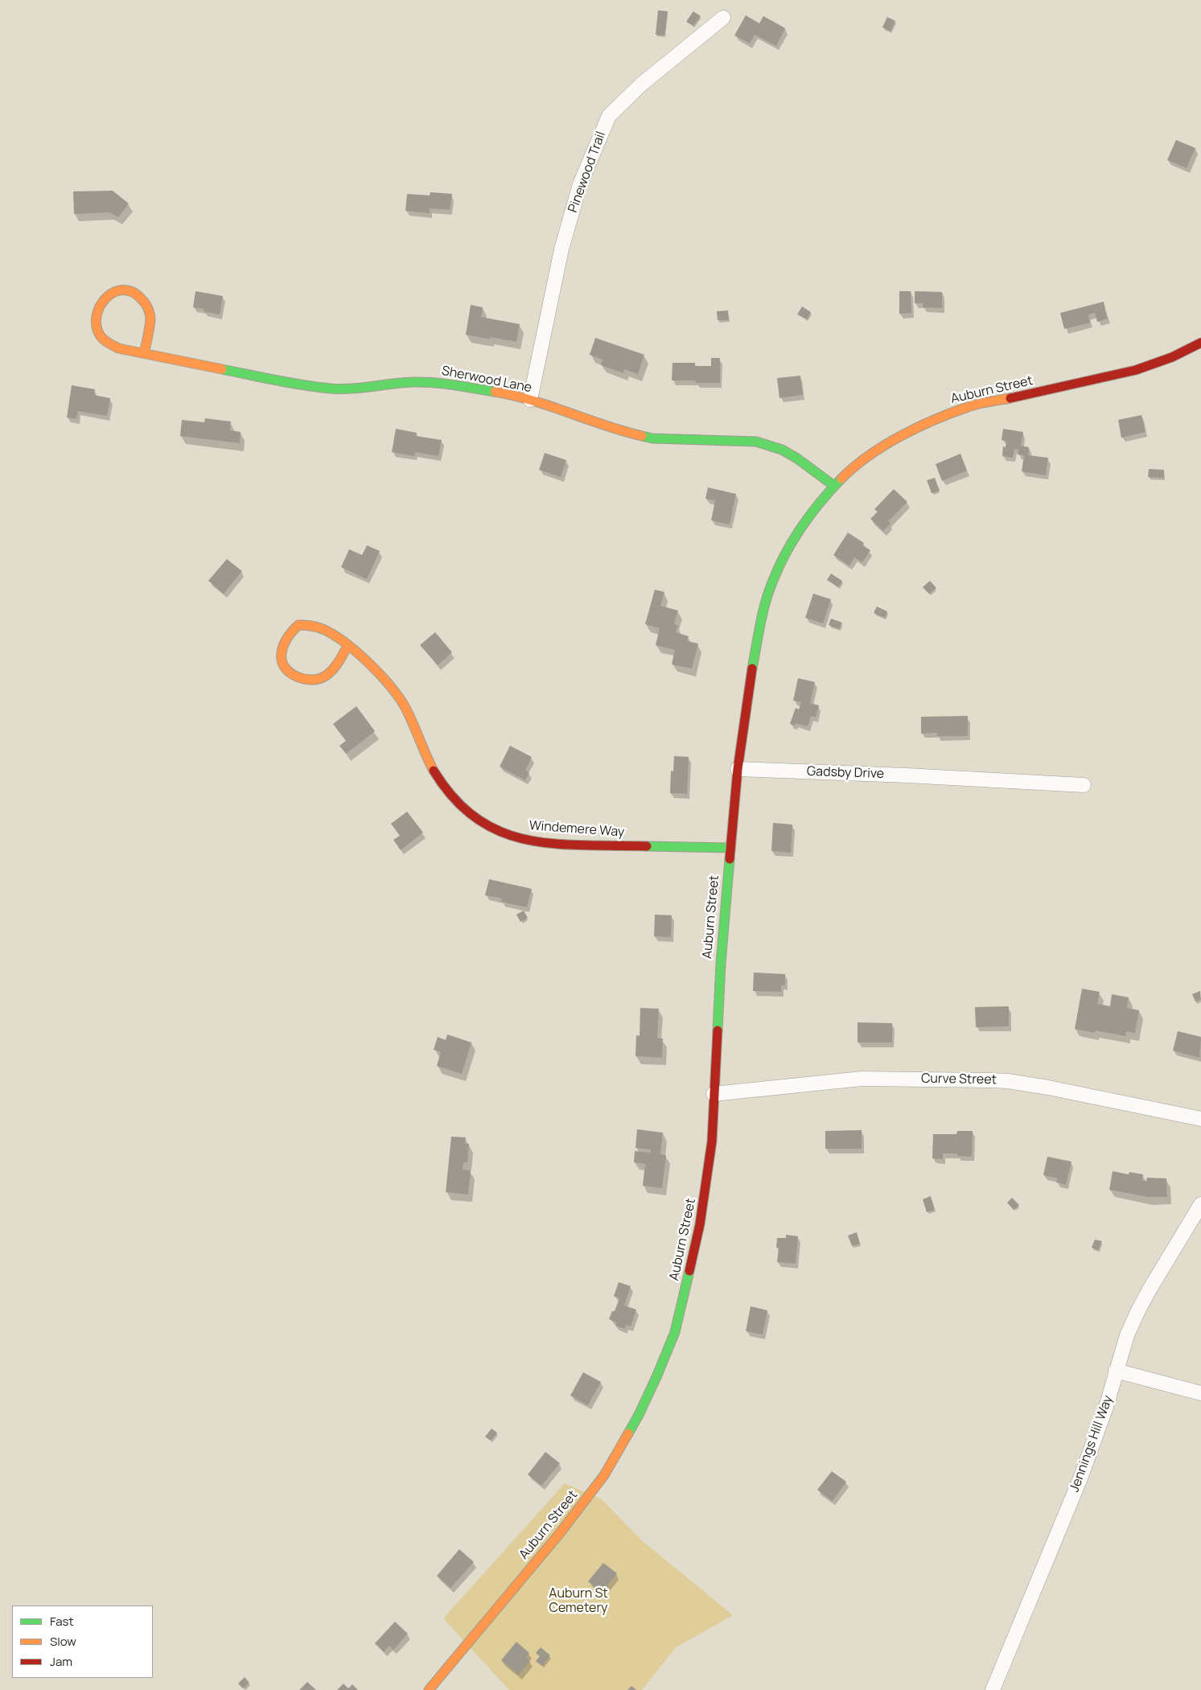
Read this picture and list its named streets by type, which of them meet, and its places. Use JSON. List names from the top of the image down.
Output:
{
  "streets": {
    "street": [
      "Pinewood Trail",
      "Sherwood Lane",
      "Auburn Street",
      "Gadsby Drive",
      "Windemere Way",
      "Curve Street",
      "Jennings Hill Way"
    ]
  },
  "crossings": [
    ["Pinewood Trail", "Sherwood Lane"],
    ["Sherwood Lane", "Auburn Street"],
    ["Auburn Street", "Gadsby Drive"],
    ["Auburn Street", "Windemere Way"],
    ["Auburn Street", "Curve Street"]
  ],
  "parks": ["Auburn St Cemetery"],
  "legend": ["Fast", "Slow", "Jam"]
}
